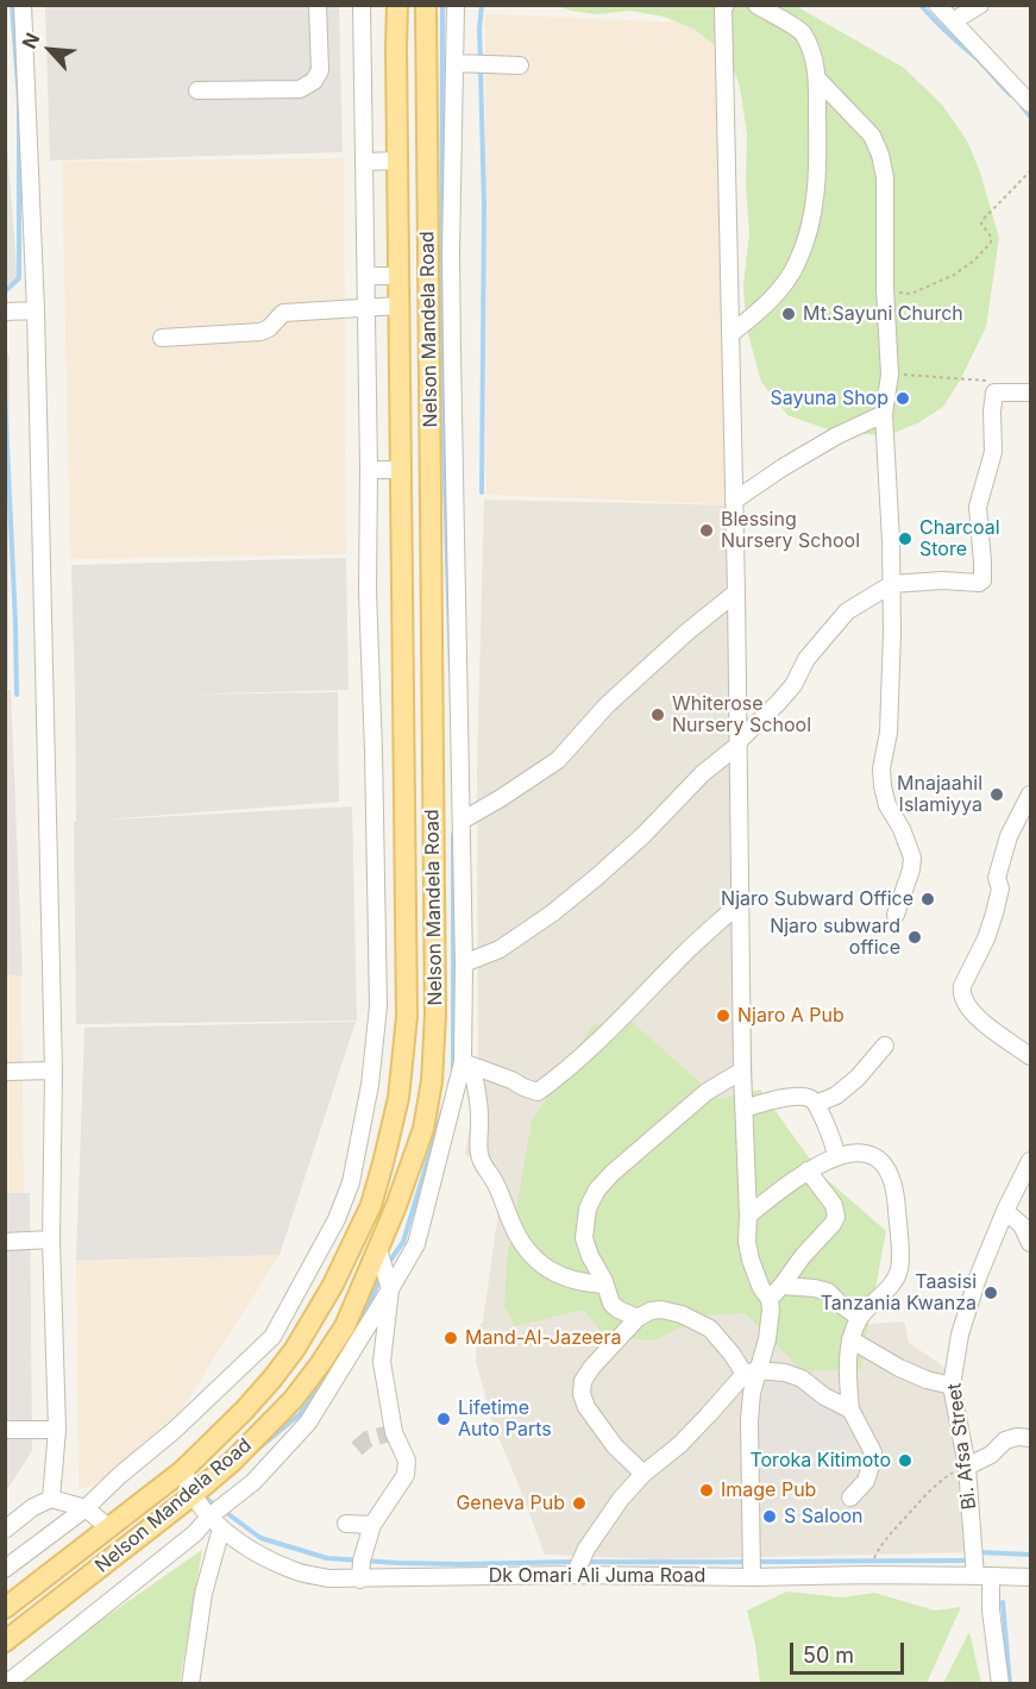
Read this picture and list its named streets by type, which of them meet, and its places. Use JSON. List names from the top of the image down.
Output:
{
  "streets": {
    "main road": ["Nelson Mandela Road"],
    "street": ["Bi. Afsa Street", "Dk Omari Ali Juma Road"]
  },
  "crossings": [
    ["Nelson Mandela Road", "Dk Omari Ali Juma Road"],
    ["Bi. Afsa Street", "Dk Omari Ali Juma Road"]
  ],
  "places": [
    "Mt.Sayuni Church",
    "Sayuna Shop",
    "Blessing Nursery School",
    "Charcoal Store",
    "Whiterose Nursery School",
    "Mnajaahil Islamiyya",
    "Njaro Subward Office",
    "Njaro subward office",
    "Njaro A Pub",
    "Taasisi Tanzania Kwanza",
    "Mand-Al-Jazeera",
    "Lifetime Auto Parts",
    "Toroka Kitimoto",
    "Image Pub",
    "Geneva Pub",
    "S Saloon"
  ],
  "scale_bar": "50 m",
  "north": "top left"
}
